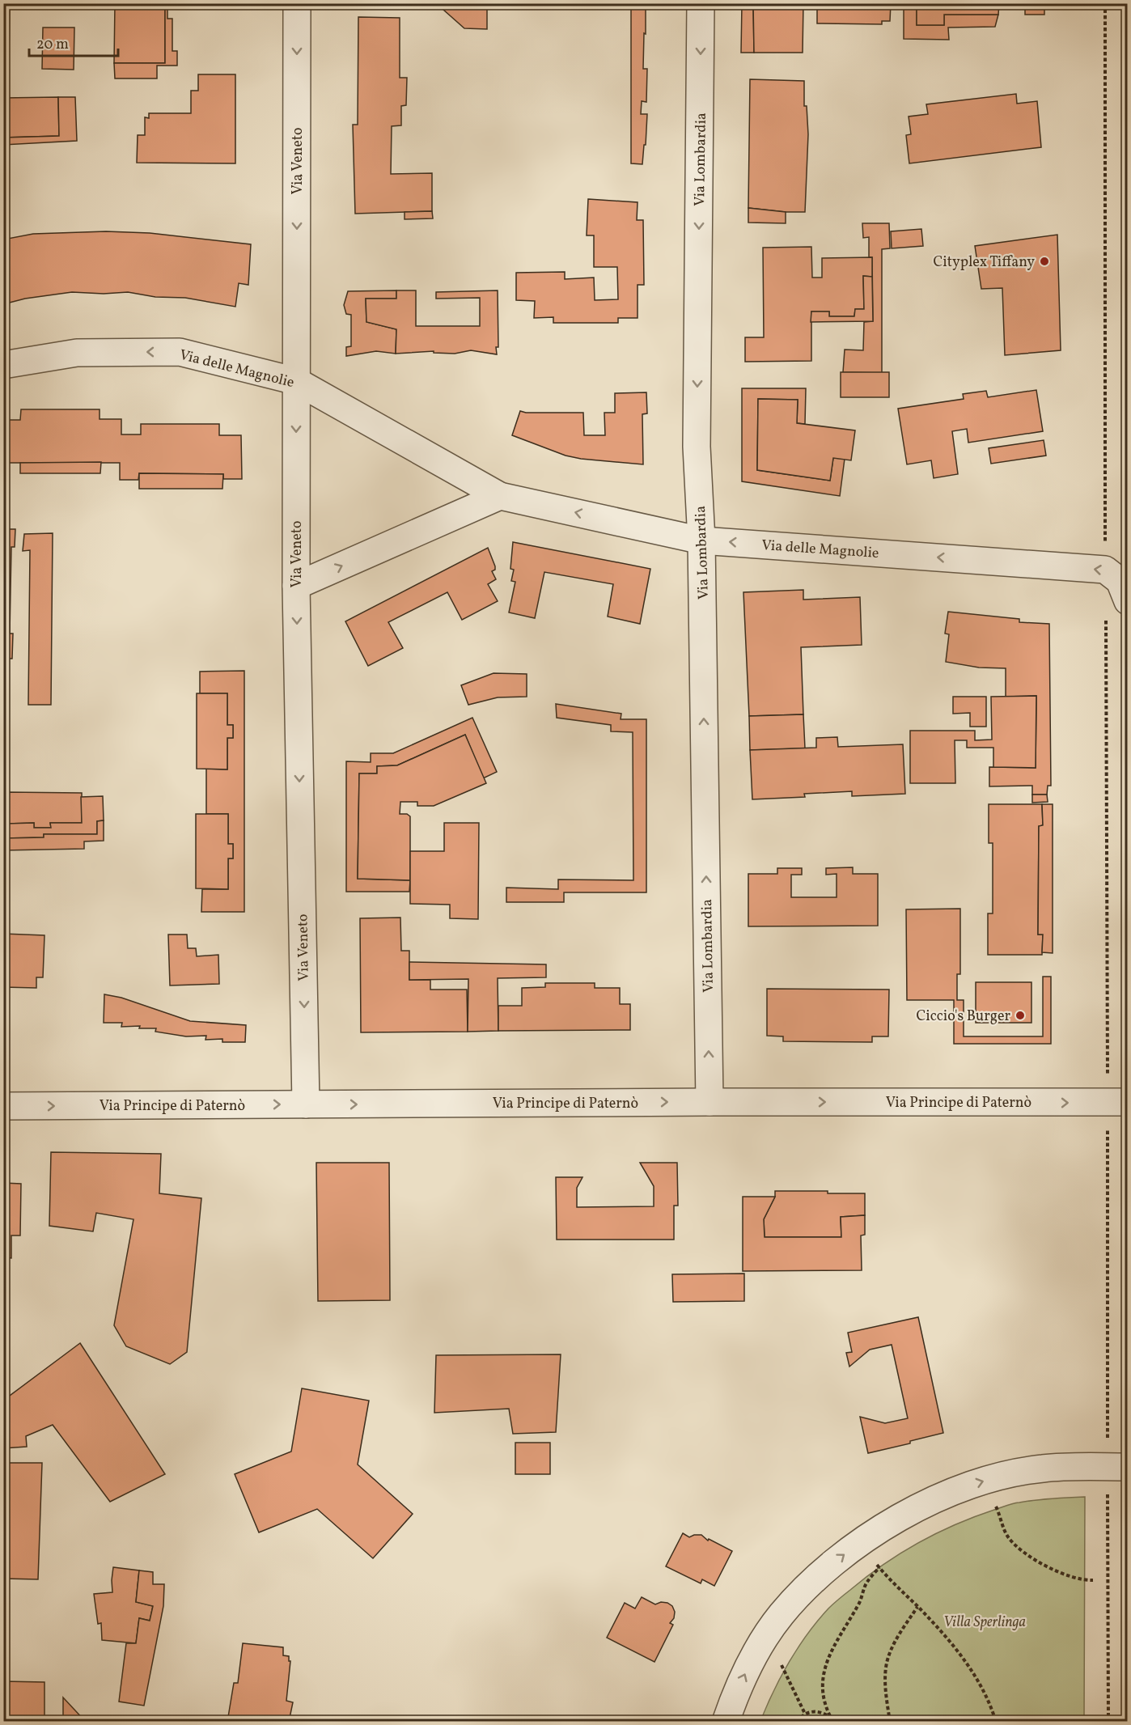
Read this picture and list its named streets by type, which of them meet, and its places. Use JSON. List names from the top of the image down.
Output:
{
  "streets": {
    "street": [
      "Via Lombardia",
      "Via Veneto",
      "Via delle Magnolie",
      "Via Principe di Paternò"
    ]
  },
  "crossings": [
    ["Via Lombardia", "Via delle Magnolie"],
    ["Via Lombardia", "Via Principe di Paternò"],
    ["Via Veneto", "Via delle Magnolie"],
    ["Via Veneto", "Via Principe di Paternò"]
  ],
  "one_way": ["Via Veneto", "Via delle Magnolie", "Via Principe di Paternò"],
  "parks": ["Villa Sperlinga"],
  "places": ["Cityplex Tiffany", "Ciccio's Burger"],
  "scale_bar": "20 m"
}
